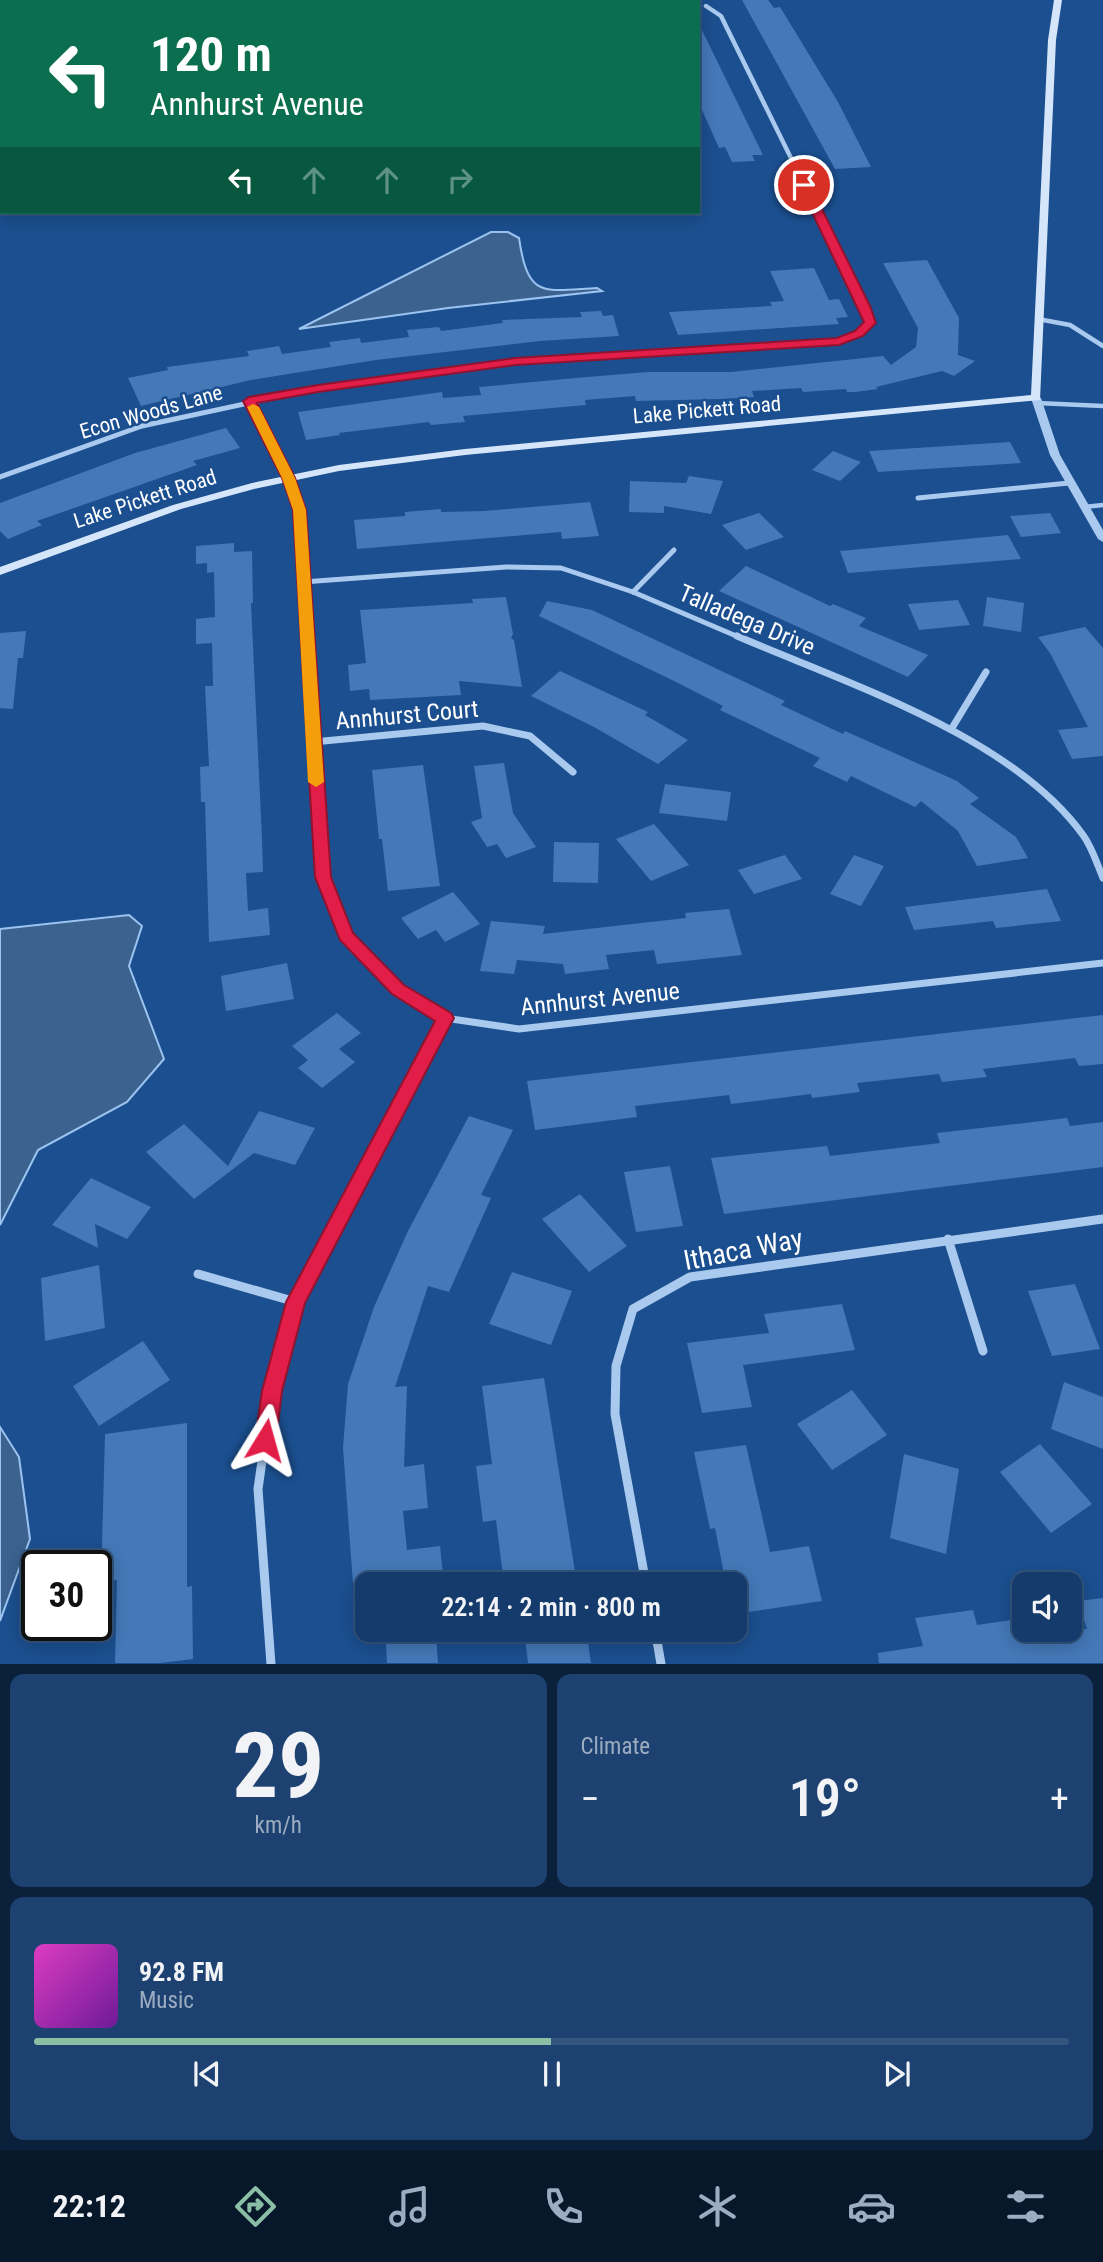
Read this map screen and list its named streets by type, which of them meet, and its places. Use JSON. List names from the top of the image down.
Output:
{
  "streets": {
    "main road": ["Lake Pickett Road"],
    "street": [
      "Econ Woods Lane",
      "Talladega Drive",
      "Annhurst Court",
      "Annhurst Avenue",
      "Ithaca Way"
    ]
  },
  "crossings": [
    ["Lake Pickett Road", "Annhurst Avenue"],
    ["Econ Woods Lane", "Annhurst Avenue"],
    ["Talladega Drive", "Annhurst Avenue"],
    ["Annhurst Court", "Annhurst Avenue"]
  ],
  "page": {
    "turn": ["120 m", "Annhurst Avenue"],
    "limit": "30",
    "trip": "22:14 · 2 min · 800 m",
    "tile": [
      ["29", "km/h"],
      "Climate"
    ],
    "heat": ["−", "19°", "+"],
    "song": ["92.8 FM", "Music"],
    "tabs": "22:12"
  }
}
